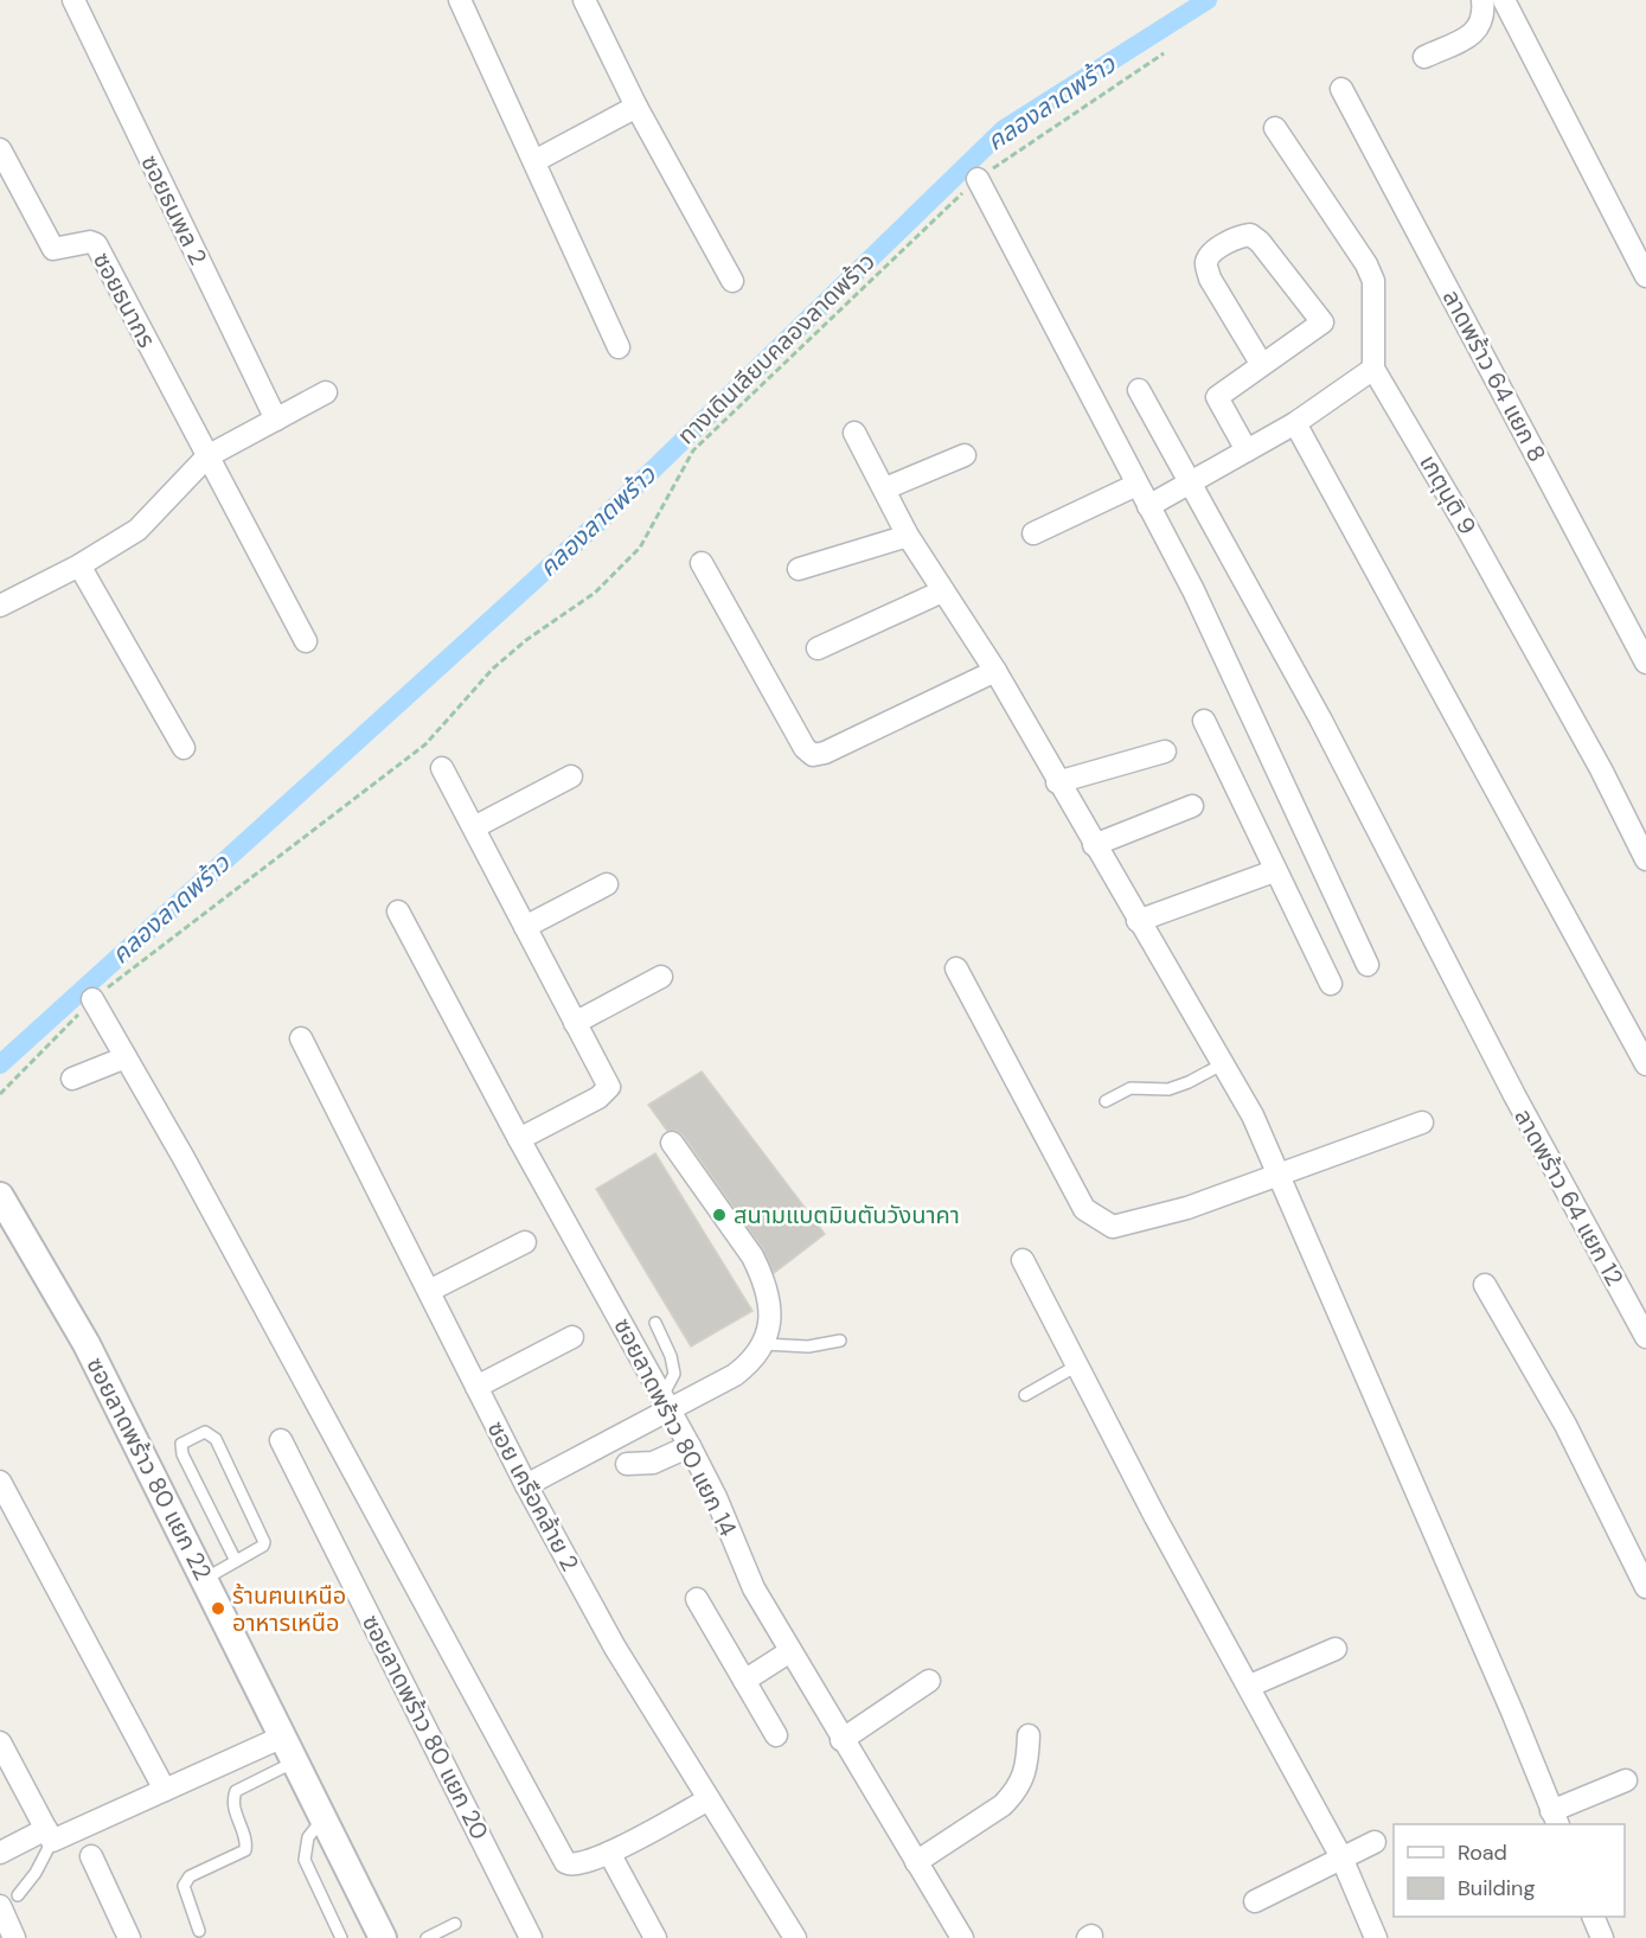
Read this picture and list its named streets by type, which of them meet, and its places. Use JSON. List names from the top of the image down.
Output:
{
  "streets": {
    "street": [
      "ซอยธนพล 2",
      "ซอยธนากร",
      "ลาดพร้าว 64 แยก 8",
      "เกตุนุติ 9",
      "ลาดพร้าว 64 แยก 12",
      "ซอยลาดพร้าว 80 แยก 14",
      "ซอยลาดพร้าว 80 แยก 22",
      "ซอย เครือคล้าย 2",
      "ซอยลาดพร้าว 80 แยก 20"
    ],
    "path": ["ทางเดินเลียบคลองลาดพร้าว"]
  },
  "water": ["คลองลาดพร้าว"],
  "places": ["สนามแบตมินตันวังนาคา", "ร้านฅนเหนือ อาหารเหนือ"],
  "legend": ["Road", "Building"]
}
